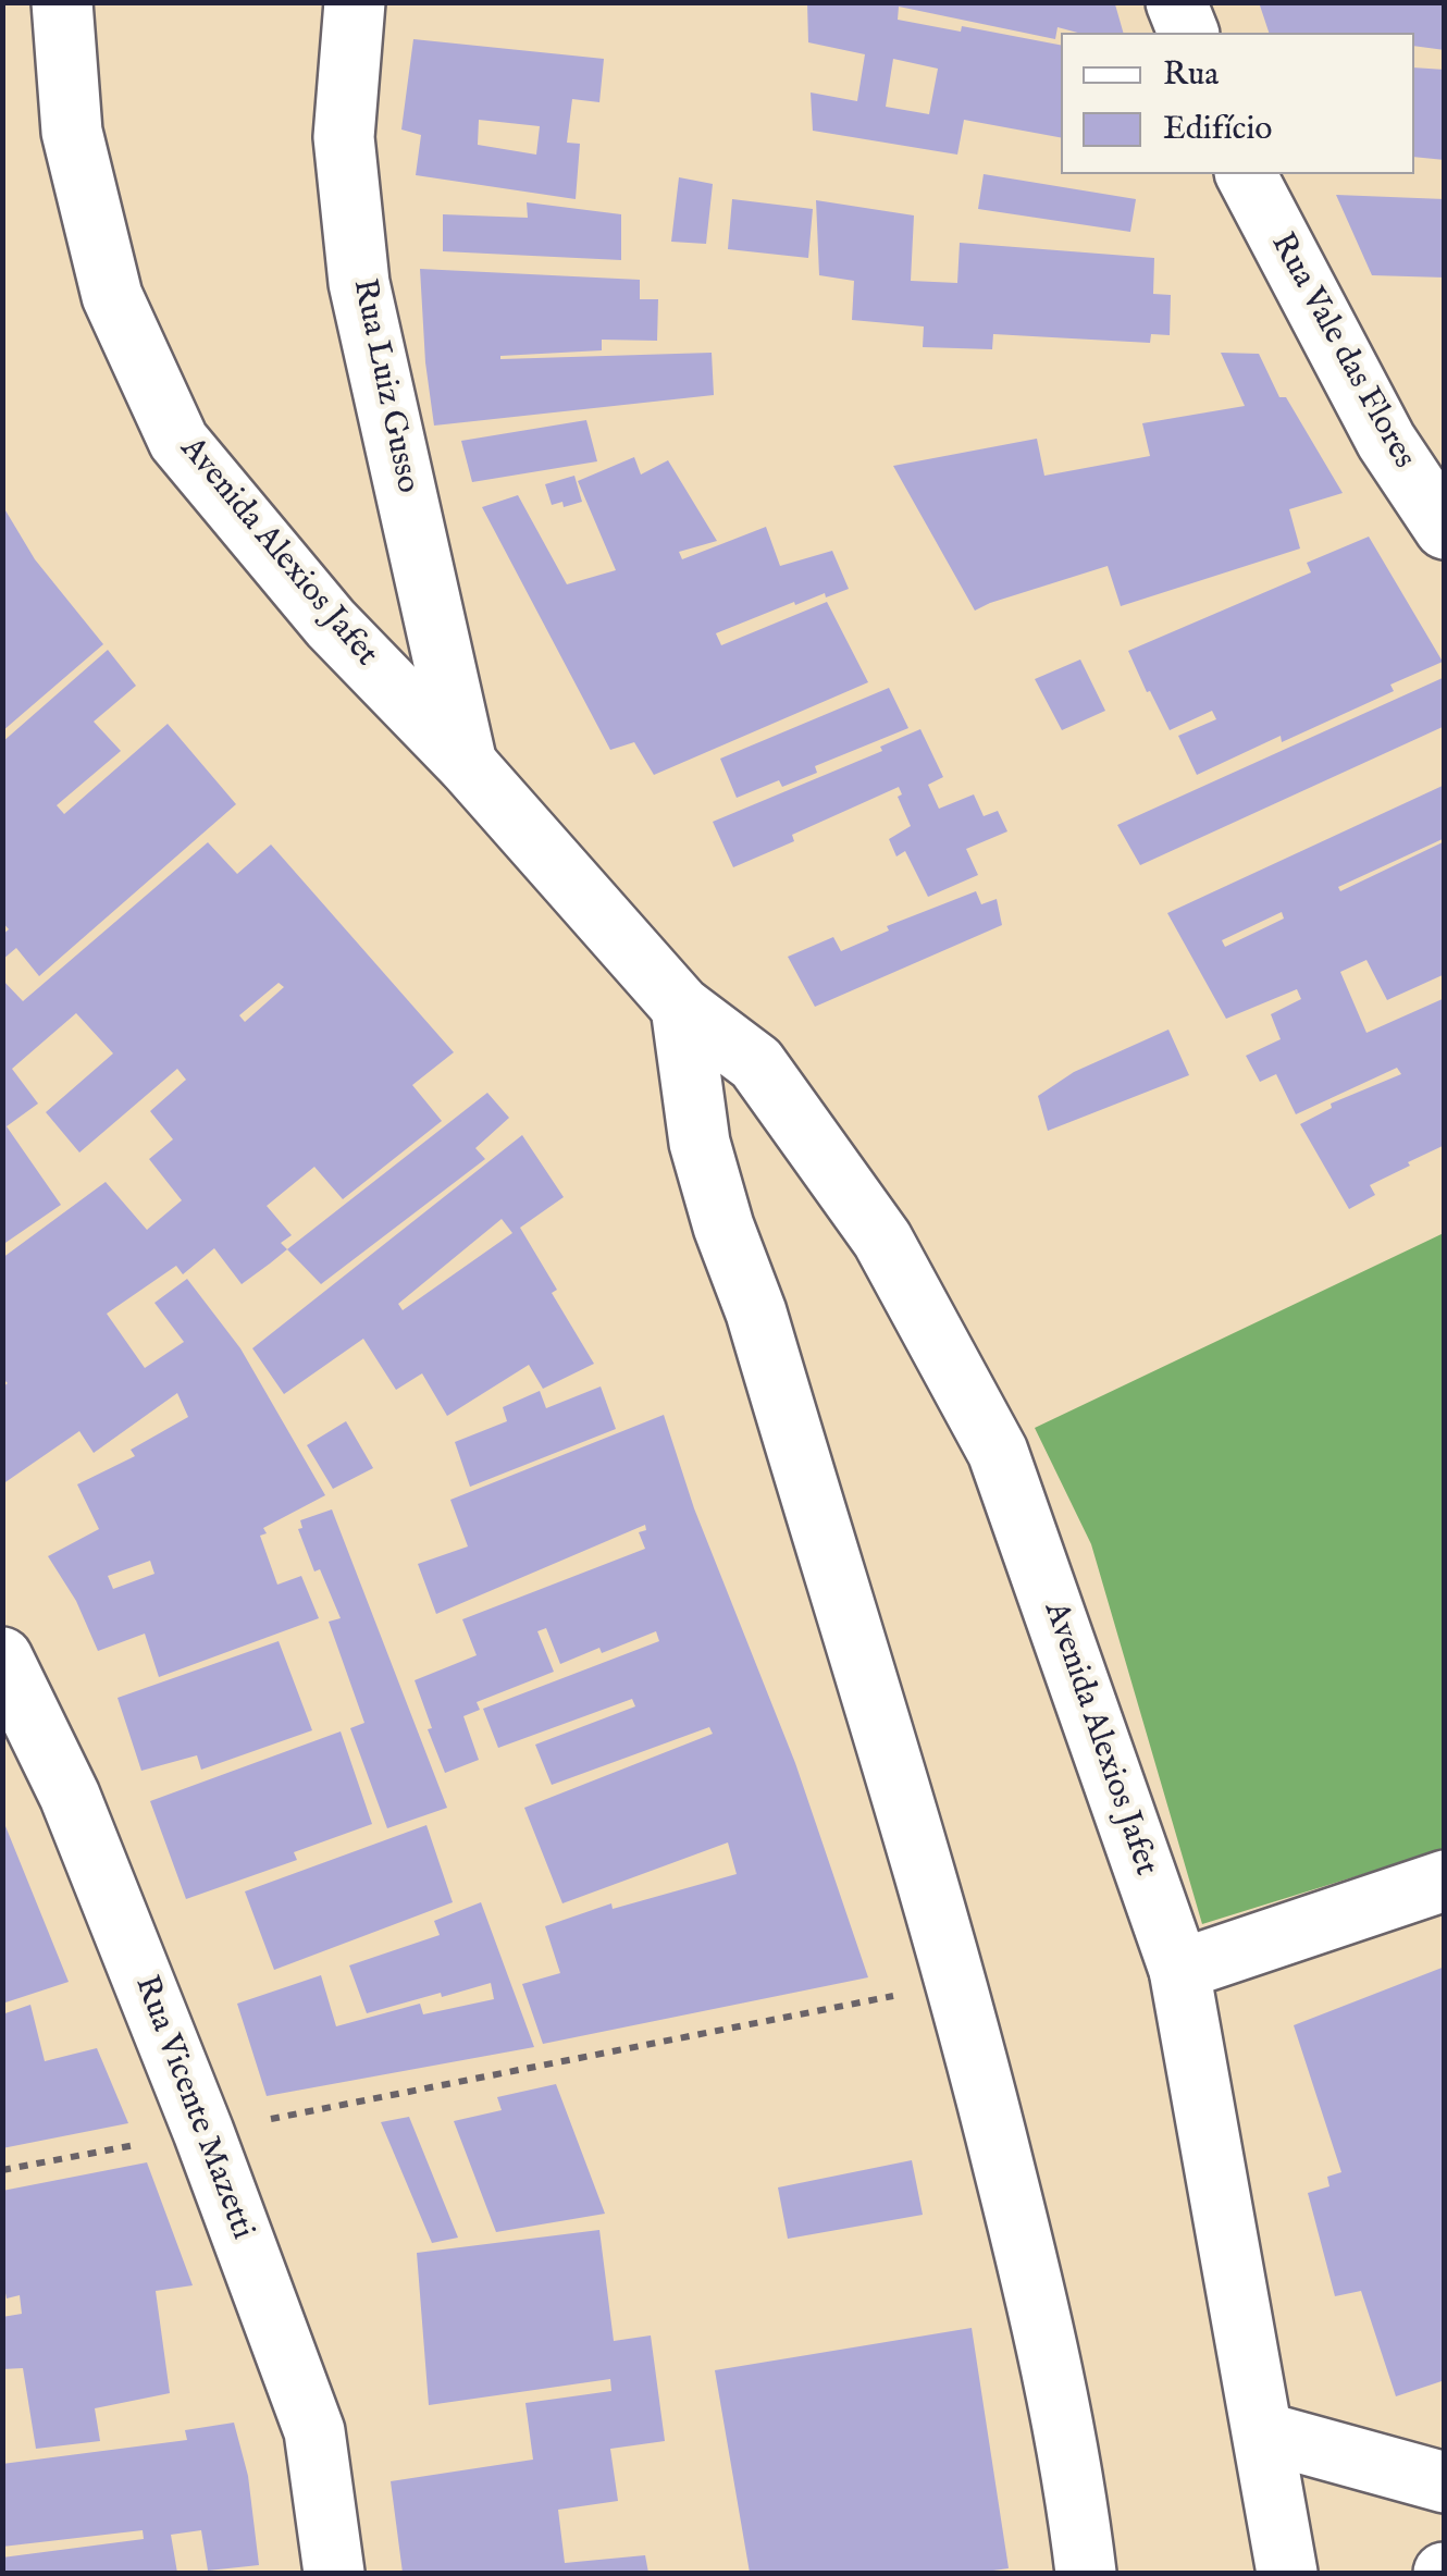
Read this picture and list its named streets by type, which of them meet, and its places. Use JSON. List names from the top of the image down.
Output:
{
  "streets": {
    "street": [
      "Rua Vale das Flores",
      "Rua Luiz Gusso",
      "Avenida Alexios Jafet",
      "Rua Vicente Mazetti"
    ]
  },
  "crossings": [
    ["Rua Luiz Gusso", "Avenida Alexios Jafet"]
  ],
  "legend": ["Rua", "Edifício"]
}
